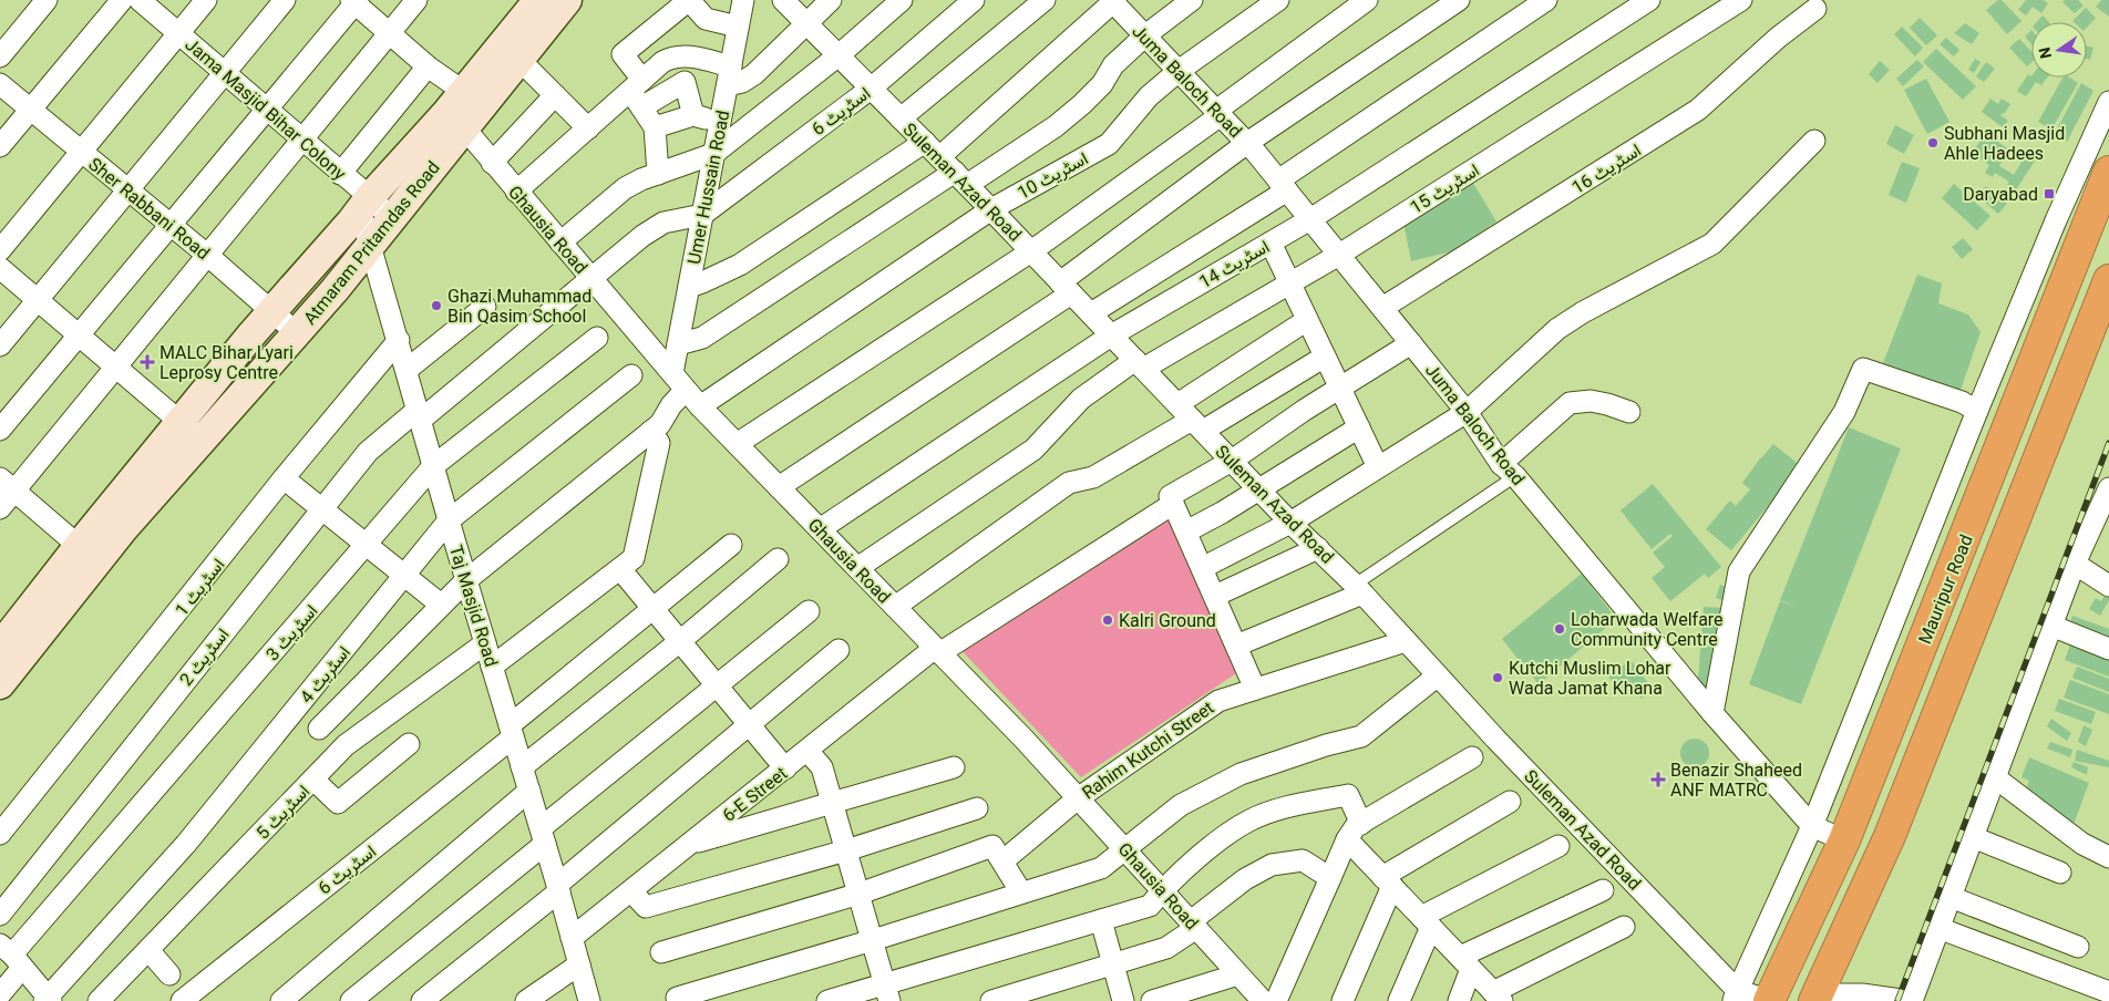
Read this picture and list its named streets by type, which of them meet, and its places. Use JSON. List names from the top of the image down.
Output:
{
  "streets": {
    "highway": ["Mauripur Road"],
    "main road": ["Atmaram Pritamdas Road"],
    "street": [
      "Juma Baloch Road",
      "Jama Masjid Bihar Colony",
      "اسٹریٹ 6",
      "اسٹریٹ 16",
      "اسٹریٹ 10",
      "Suleman Azad Road",
      "Umer Hussain Road",
      "اسٹریٹ 15",
      "Sher Rabbani Road",
      "Ghausia Road",
      "اسٹریٹ 14",
      "اسٹریٹ 1",
      "Taj Masjid Road",
      "اسٹریٹ 3",
      "اسٹریٹ 2",
      "اسٹریٹ 4",
      "Rahim Kutchi Street",
      "6-E Street",
      "اسٹریٹ 5"
    ]
  },
  "crossings": [
    ["Juma Baloch Road", "اسٹریٹ 16"],
    ["Juma Baloch Road", "اسٹریٹ 10"],
    ["Juma Baloch Road", "اسٹریٹ 15"],
    ["Juma Baloch Road", "اسٹریٹ 14"],
    ["Juma Baloch Road", "Mauripur Road"],
    ["Jama Masjid Bihar Colony", "Atmaram Pritamdas Road"],
    ["Jama Masjid Bihar Colony", "Taj Masjid Road"],
    ["اسٹریٹ 6", "Suleman Azad Road"],
    ["اسٹریٹ 6", "Umer Hussain Road"],
    ["اسٹریٹ 6", "Taj Masjid Road"],
    ["اسٹریٹ 6", "اسٹریٹ 2"],
    ["اسٹریٹ 10", "Suleman Azad Road"],
    ["اسٹریٹ 10", "Ghausia Road"],
    ["Suleman Azad Road", "اسٹریٹ 15"],
    ["Suleman Azad Road", "اسٹریٹ 14"],
    ["Suleman Azad Road", "Mauripur Road"],
    ["Suleman Azad Road", "Rahim Kutchi Street"],
    ["Suleman Azad Road", "6-E Street"],
    ["Umer Hussain Road", "Ghausia Road"],
    ["Umer Hussain Road", "اسٹریٹ 2"],
    ["اسٹریٹ 15", "Ghausia Road"],
    ["Sher Rabbani Road", "Atmaram Pritamdas Road"],
    ["Ghausia Road", "Atmaram Pritamdas Road"],
    ["Ghausia Road", "اسٹریٹ 14"],
    ["Ghausia Road", "اسٹریٹ 2"],
    ["Ghausia Road", "Rahim Kutchi Street"],
    ["Ghausia Road", "6-E Street"],
    ["Atmaram Pritamdas Road", "Taj Masjid Road"],
    ["اسٹریٹ 1", "Taj Masjid Road"],
    ["Taj Masjid Road", "اسٹریٹ 3"],
    ["Taj Masjid Road", "اسٹریٹ 2"],
    ["Taj Masjid Road", "اسٹریٹ 4"],
    ["Taj Masjid Road", "6-E Street"],
    ["Taj Masjid Road", "اسٹریٹ 5"]
  ],
  "places": {
    "other": [
      "Subhani Masjid Ahle Hadees",
      "Ghazi Muhammad Bin Qasim School",
      "Kalri Ground",
      "Loharwada Welfare Community Centre",
      "Kutchi Muslim Lohar Wada Jamat Khana"
    ],
    "transit": ["Daryabad"],
    "health": ["MALC Bihar Lyari Leprosy Centre", "Benazir Shaheed ANF MATRC"]
  },
  "north": "left"
}
